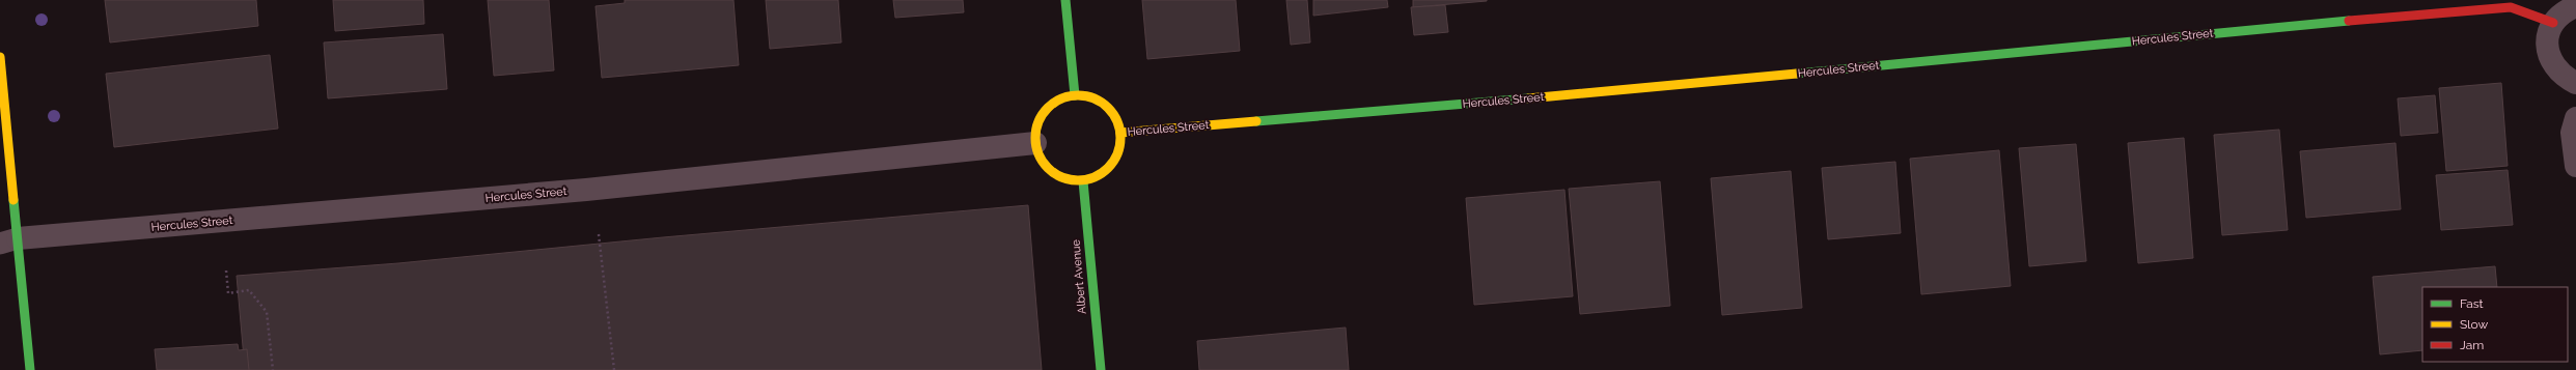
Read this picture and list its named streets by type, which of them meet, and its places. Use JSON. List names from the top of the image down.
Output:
{
  "streets": {
    "street": ["Hercules Street", "Albert Avenue"]
  },
  "crossings": [
    ["Hercules Street", "Albert Avenue"]
  ],
  "legend": ["Fast", "Slow", "Jam"]
}
